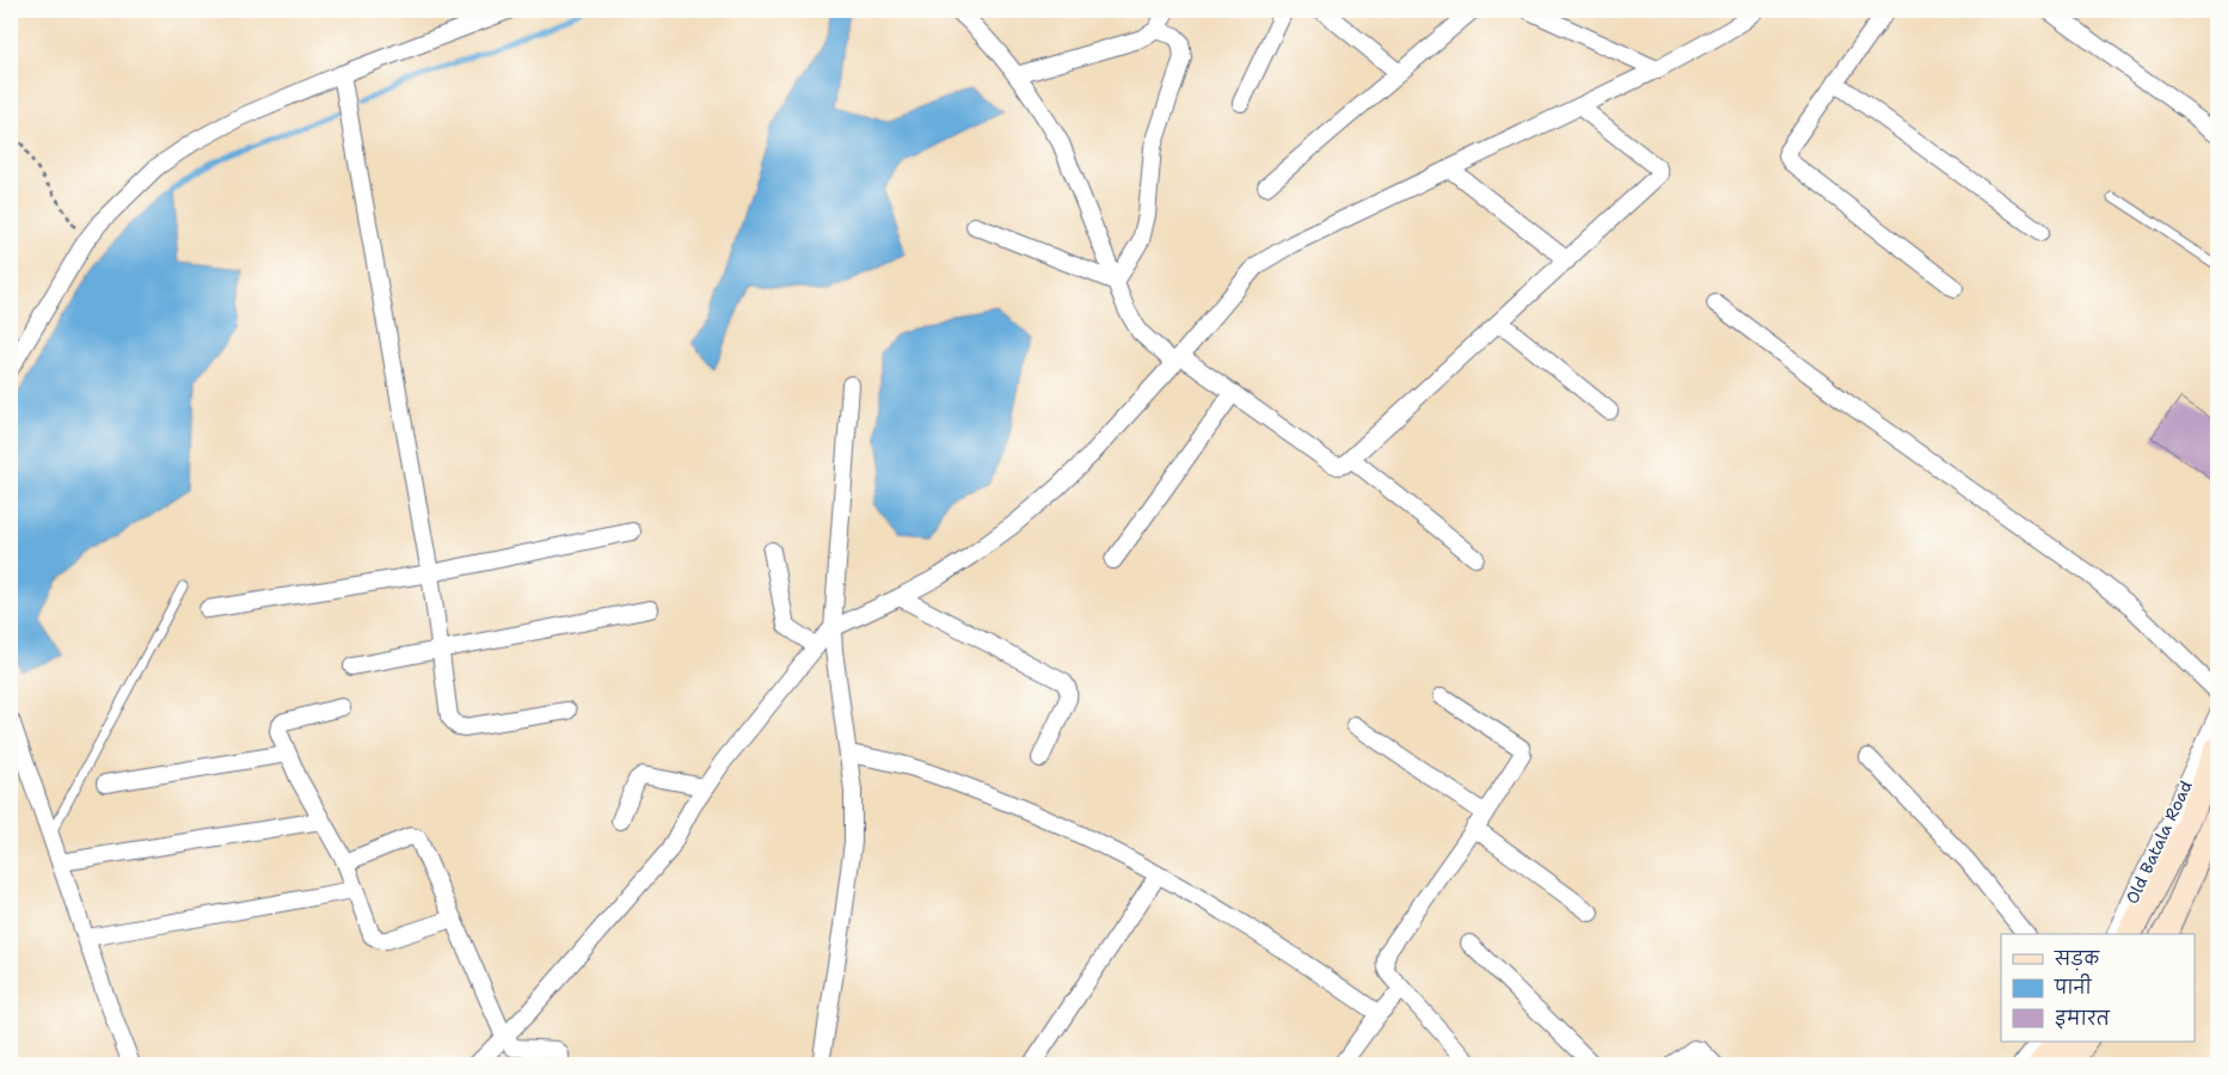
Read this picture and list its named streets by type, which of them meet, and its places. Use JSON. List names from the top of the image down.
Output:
{
  "streets": {
    "street": ["Old Batala Road"]
  },
  "legend": ["सड़क", "पानी", "इमारत"]
}
